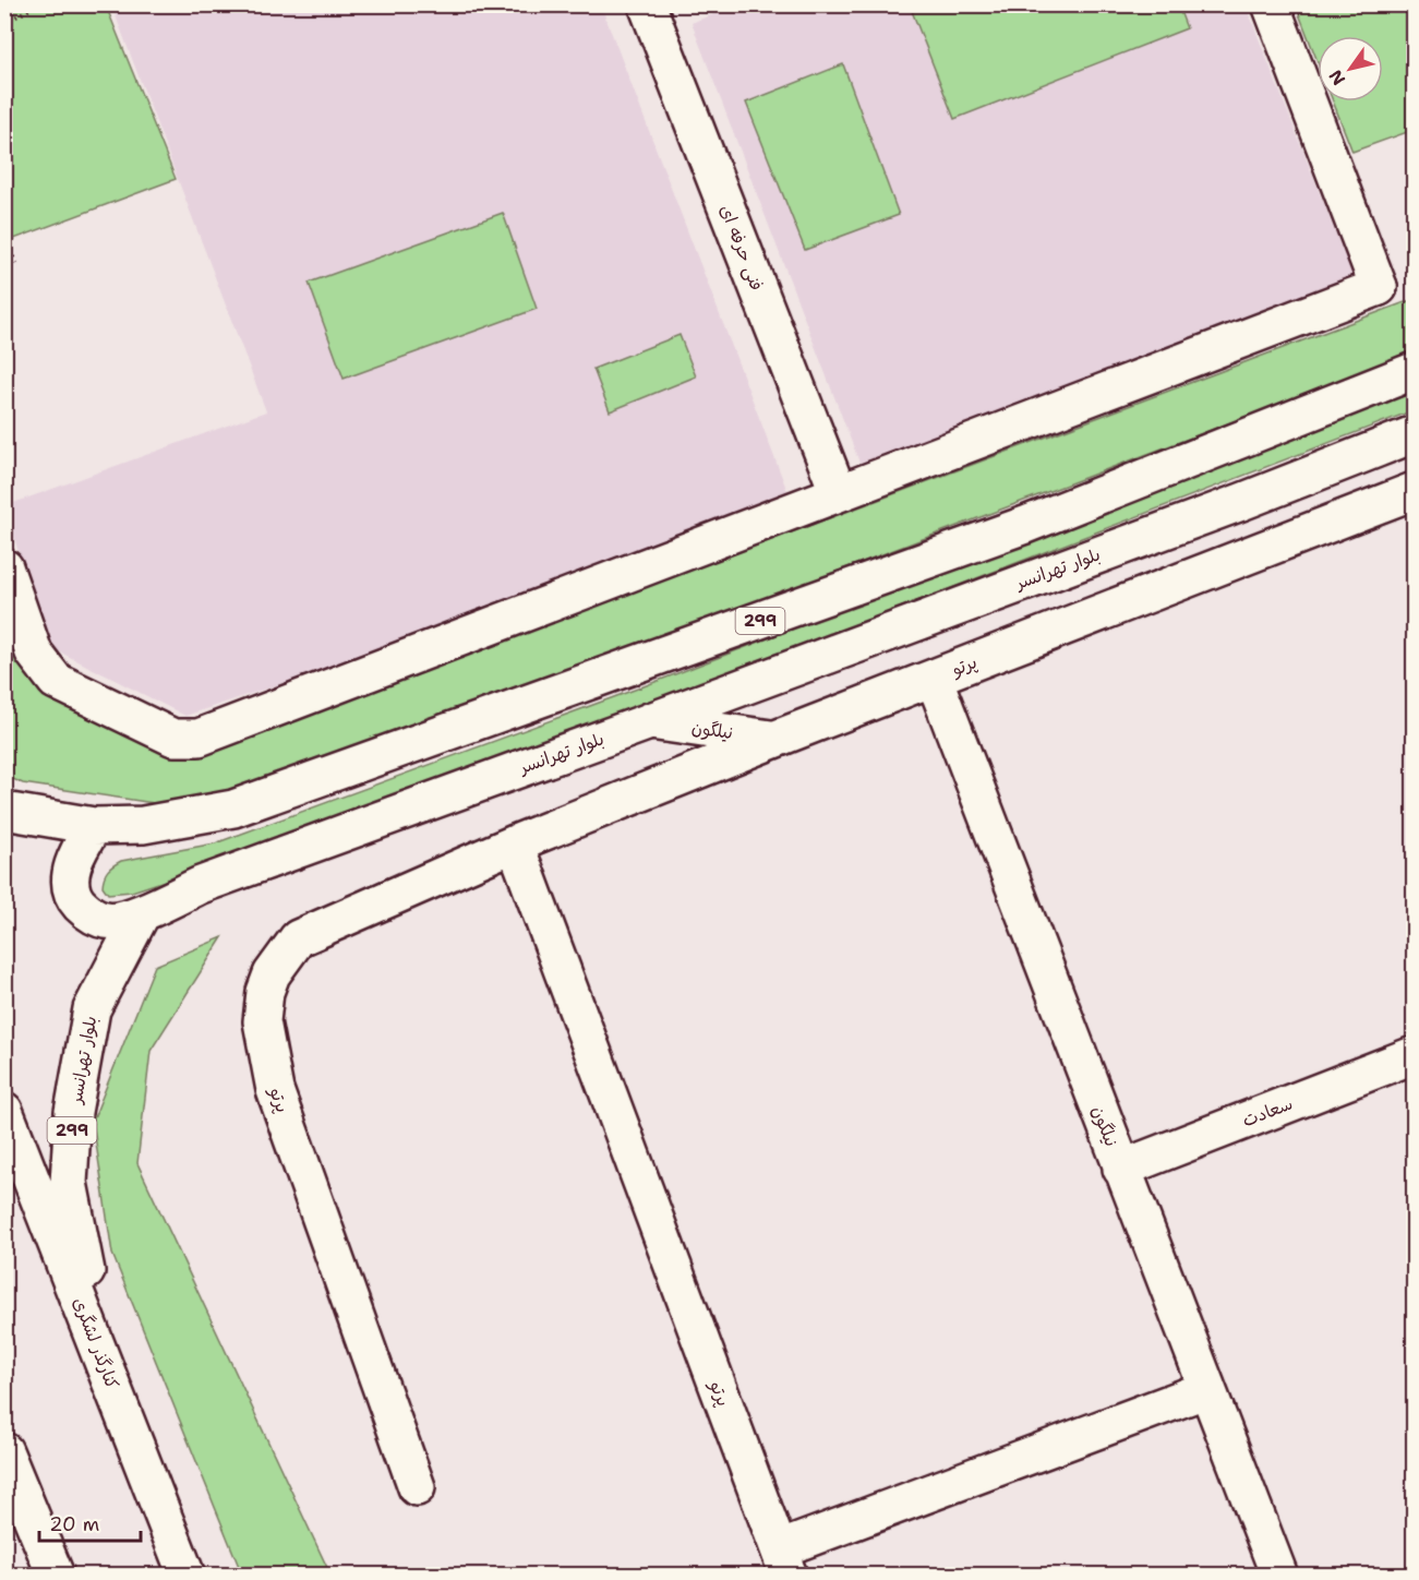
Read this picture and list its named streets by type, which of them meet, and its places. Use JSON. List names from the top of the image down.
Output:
{
  "streets": {
    "main road": [
      "فنی حرفه ای",
      "بلوار تهرانسر",
      "299",
      "پرتو",
      "نیلگون",
      "سعادت",
      "کنارگذر لشگری"
    ]
  },
  "crossings": [
    ["بلوار تهرانسر", "نیلگون"],
    ["بلوار تهرانسر", "کنارگذر لشگری"],
    ["پرتو", "نیلگون"],
    ["نیلگون", "سعادت"]
  ],
  "scale_bar": "20 m",
  "north": "bottom left"
}
